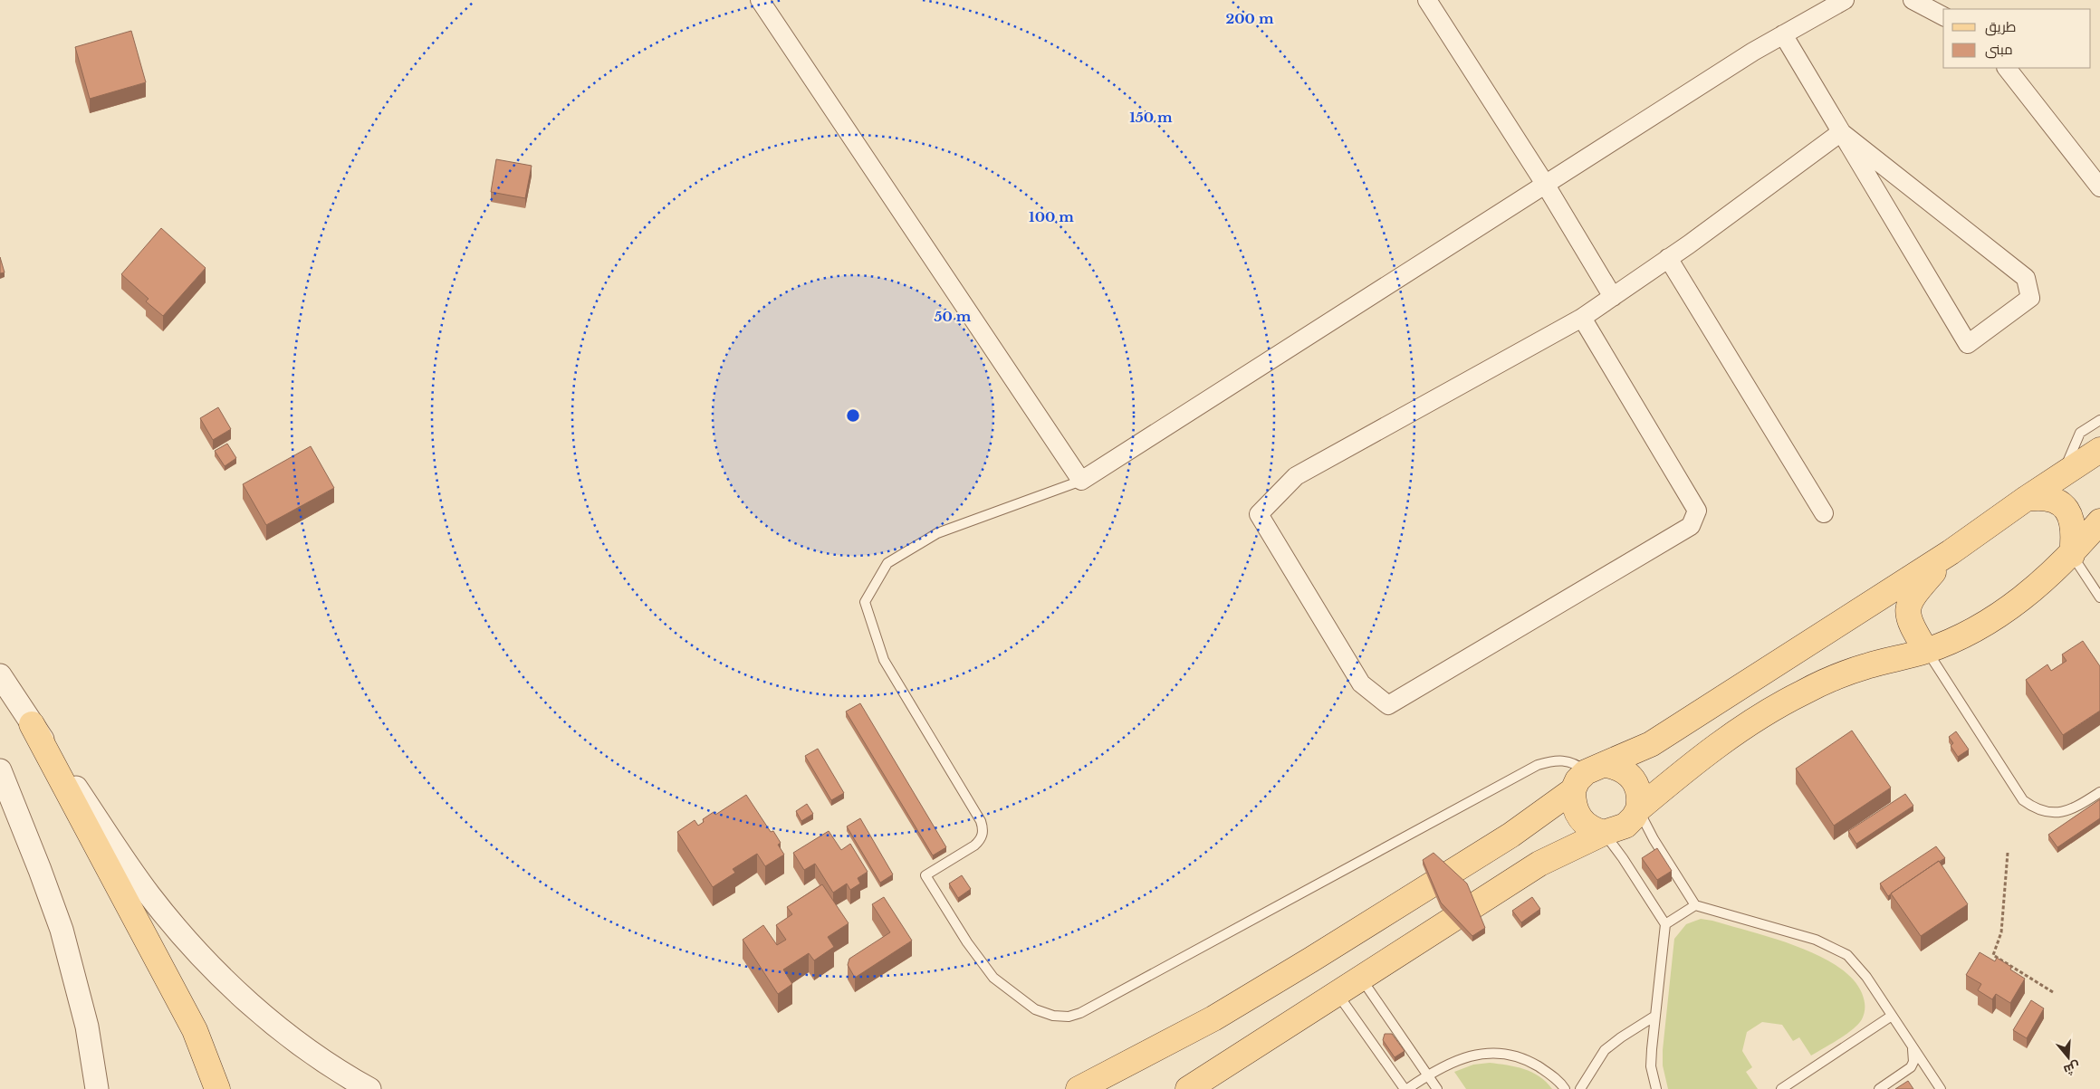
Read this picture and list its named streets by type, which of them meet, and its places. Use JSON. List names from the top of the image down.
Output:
{
  "legend": ["طريق", "مبنى"],
  "north": "bottom",
  "rings": [
    "200 m",
    "150 m",
    "100 m",
    "50 m"
  ]
}
